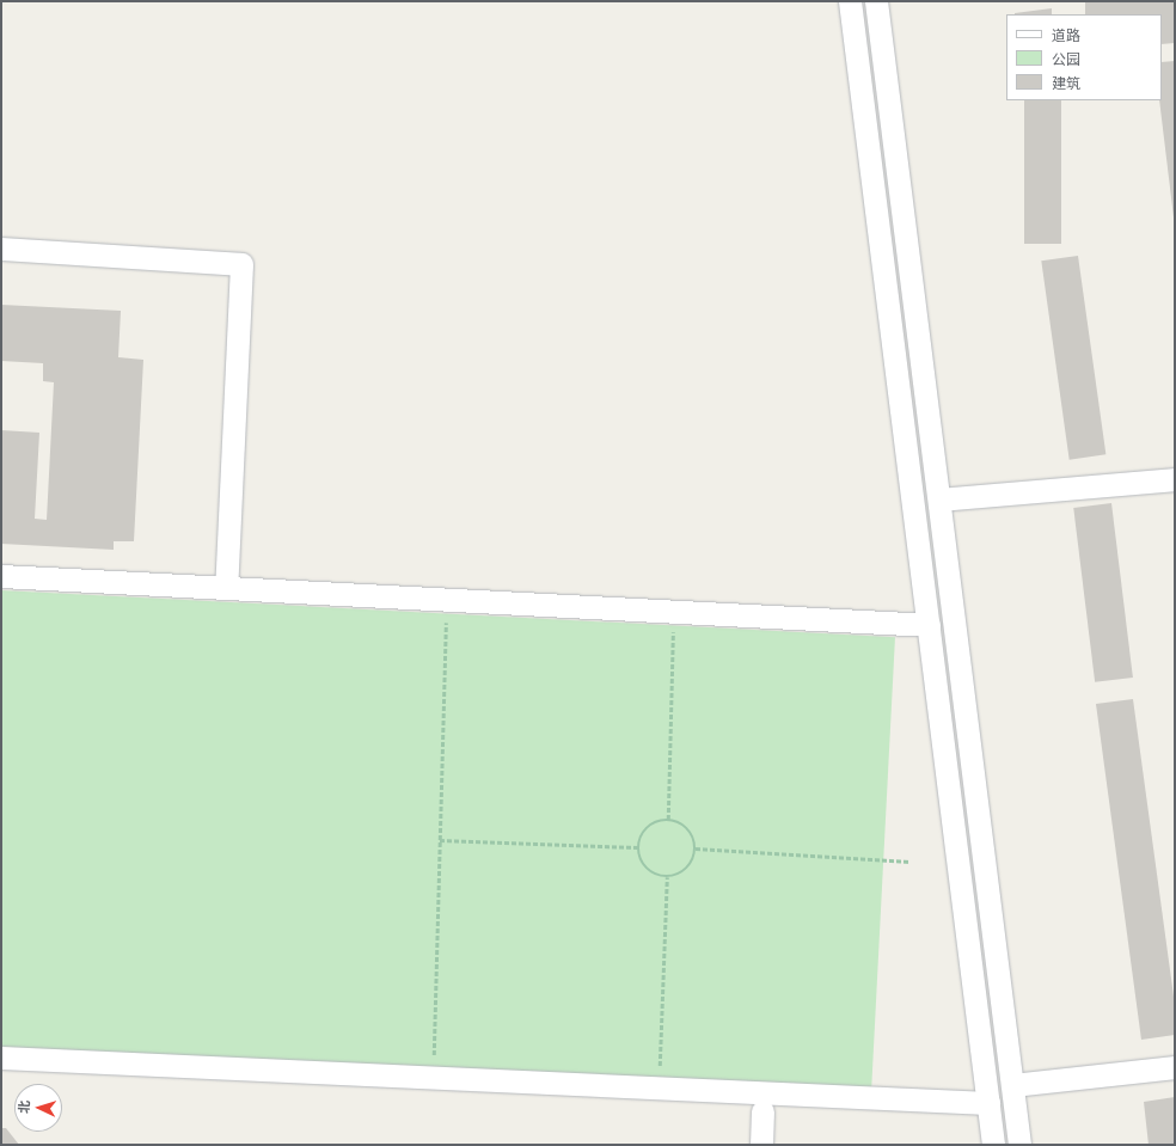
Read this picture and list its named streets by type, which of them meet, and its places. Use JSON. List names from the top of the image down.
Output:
{
  "legend": ["道路", "公园", "建筑"],
  "north": "left"
}
